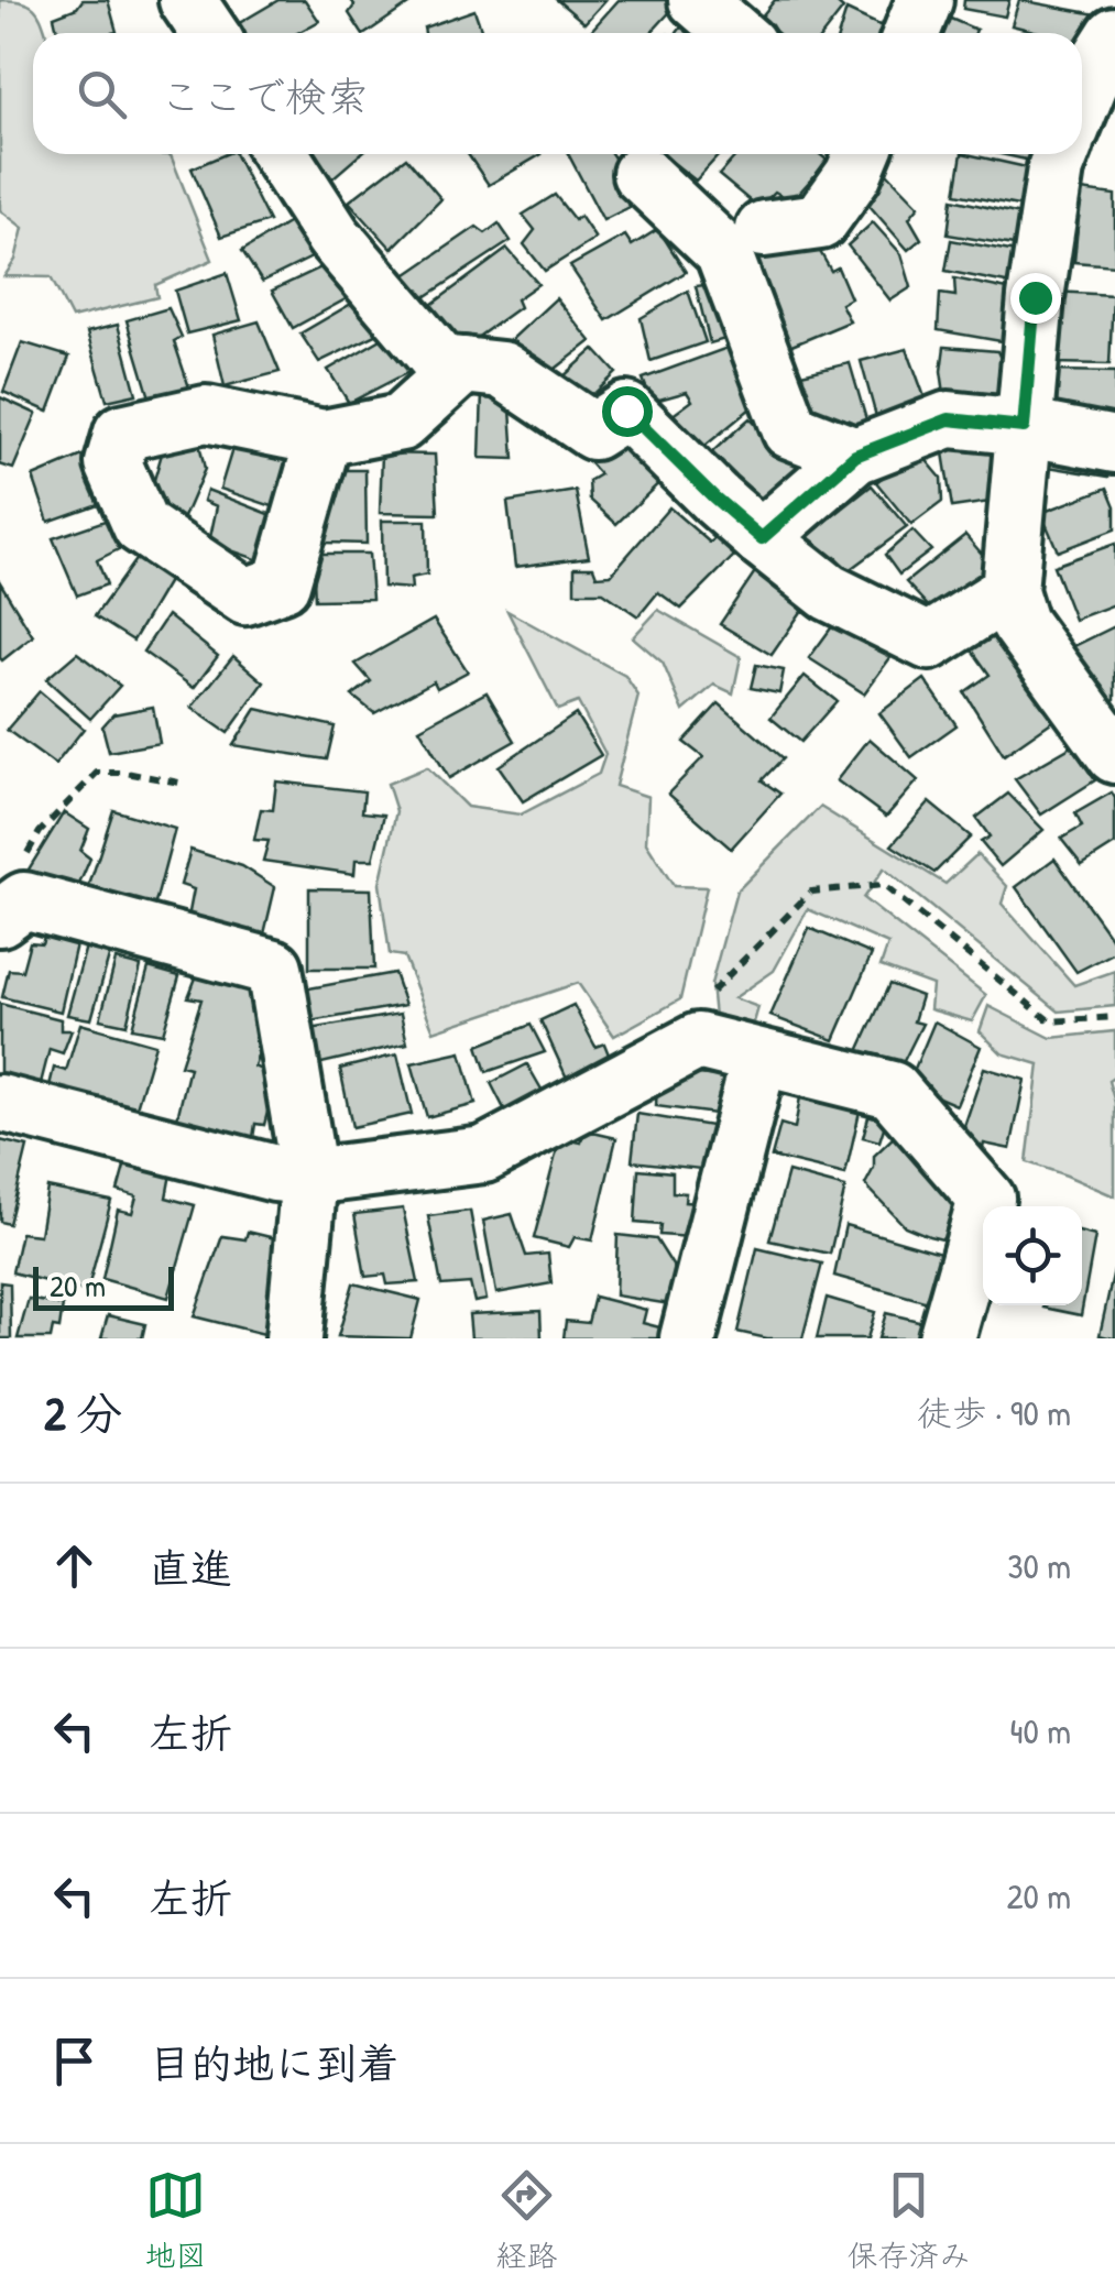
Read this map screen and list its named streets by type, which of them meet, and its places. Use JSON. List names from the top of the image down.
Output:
{
  "scale_bar": "20 m",
  "page": {
    "search": "ここで検索",
    "scale": "20 m",
    "heading": ["2 分", "徒歩 · 90 m"],
    "list": [
      ["直進", "30 m"],
      ["左折", "40 m"],
      ["左折", "20 m"],
      "目的地に到着"
    ],
    "nav": ["地図", "経路", "保存済み"]
  }
}
